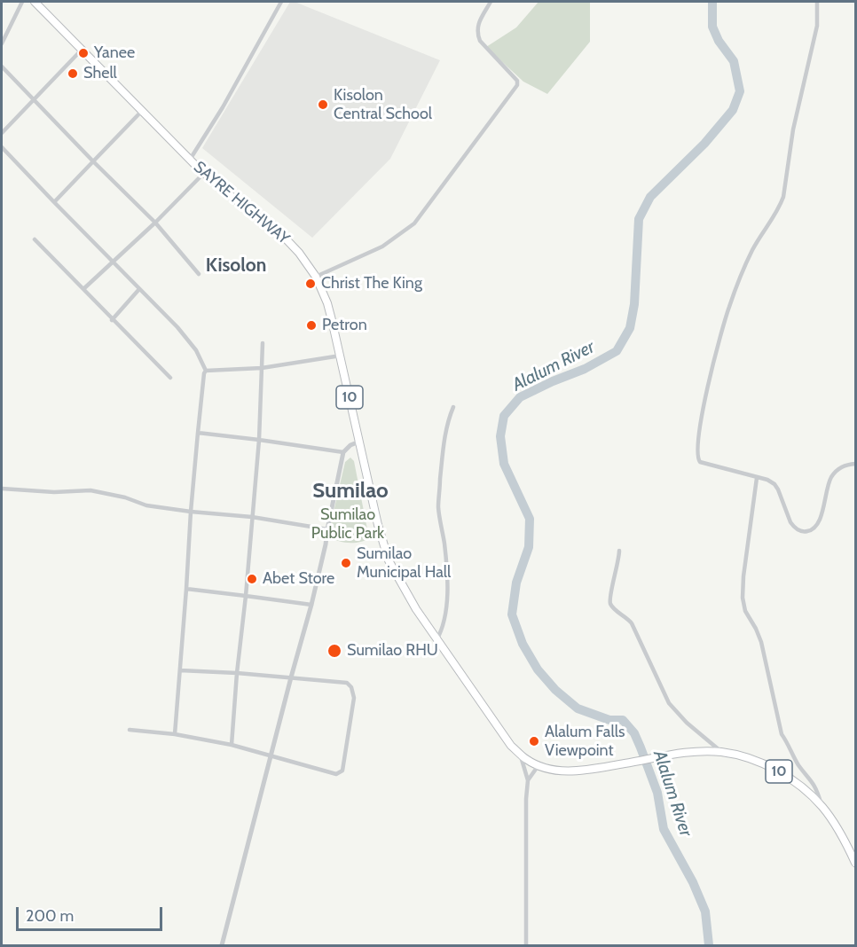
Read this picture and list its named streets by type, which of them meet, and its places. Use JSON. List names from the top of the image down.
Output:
{
  "streets": {
    "highway": ["SAYRE HIGHWAY", "10"]
  },
  "districts": ["Kisolon", "Sumilao"],
  "water": ["Alalum River"],
  "parks": ["Sumilao Public Park"],
  "places": [
    "Yanee",
    "Shell",
    "Kisolon Central School",
    "Christ The King",
    "Petron",
    "Sumilao Municipal Hall",
    "Abet Store",
    "Sumilao RHU",
    "Alalum Falls Viewpoint"
  ],
  "scale_bar": "200 m"
}
